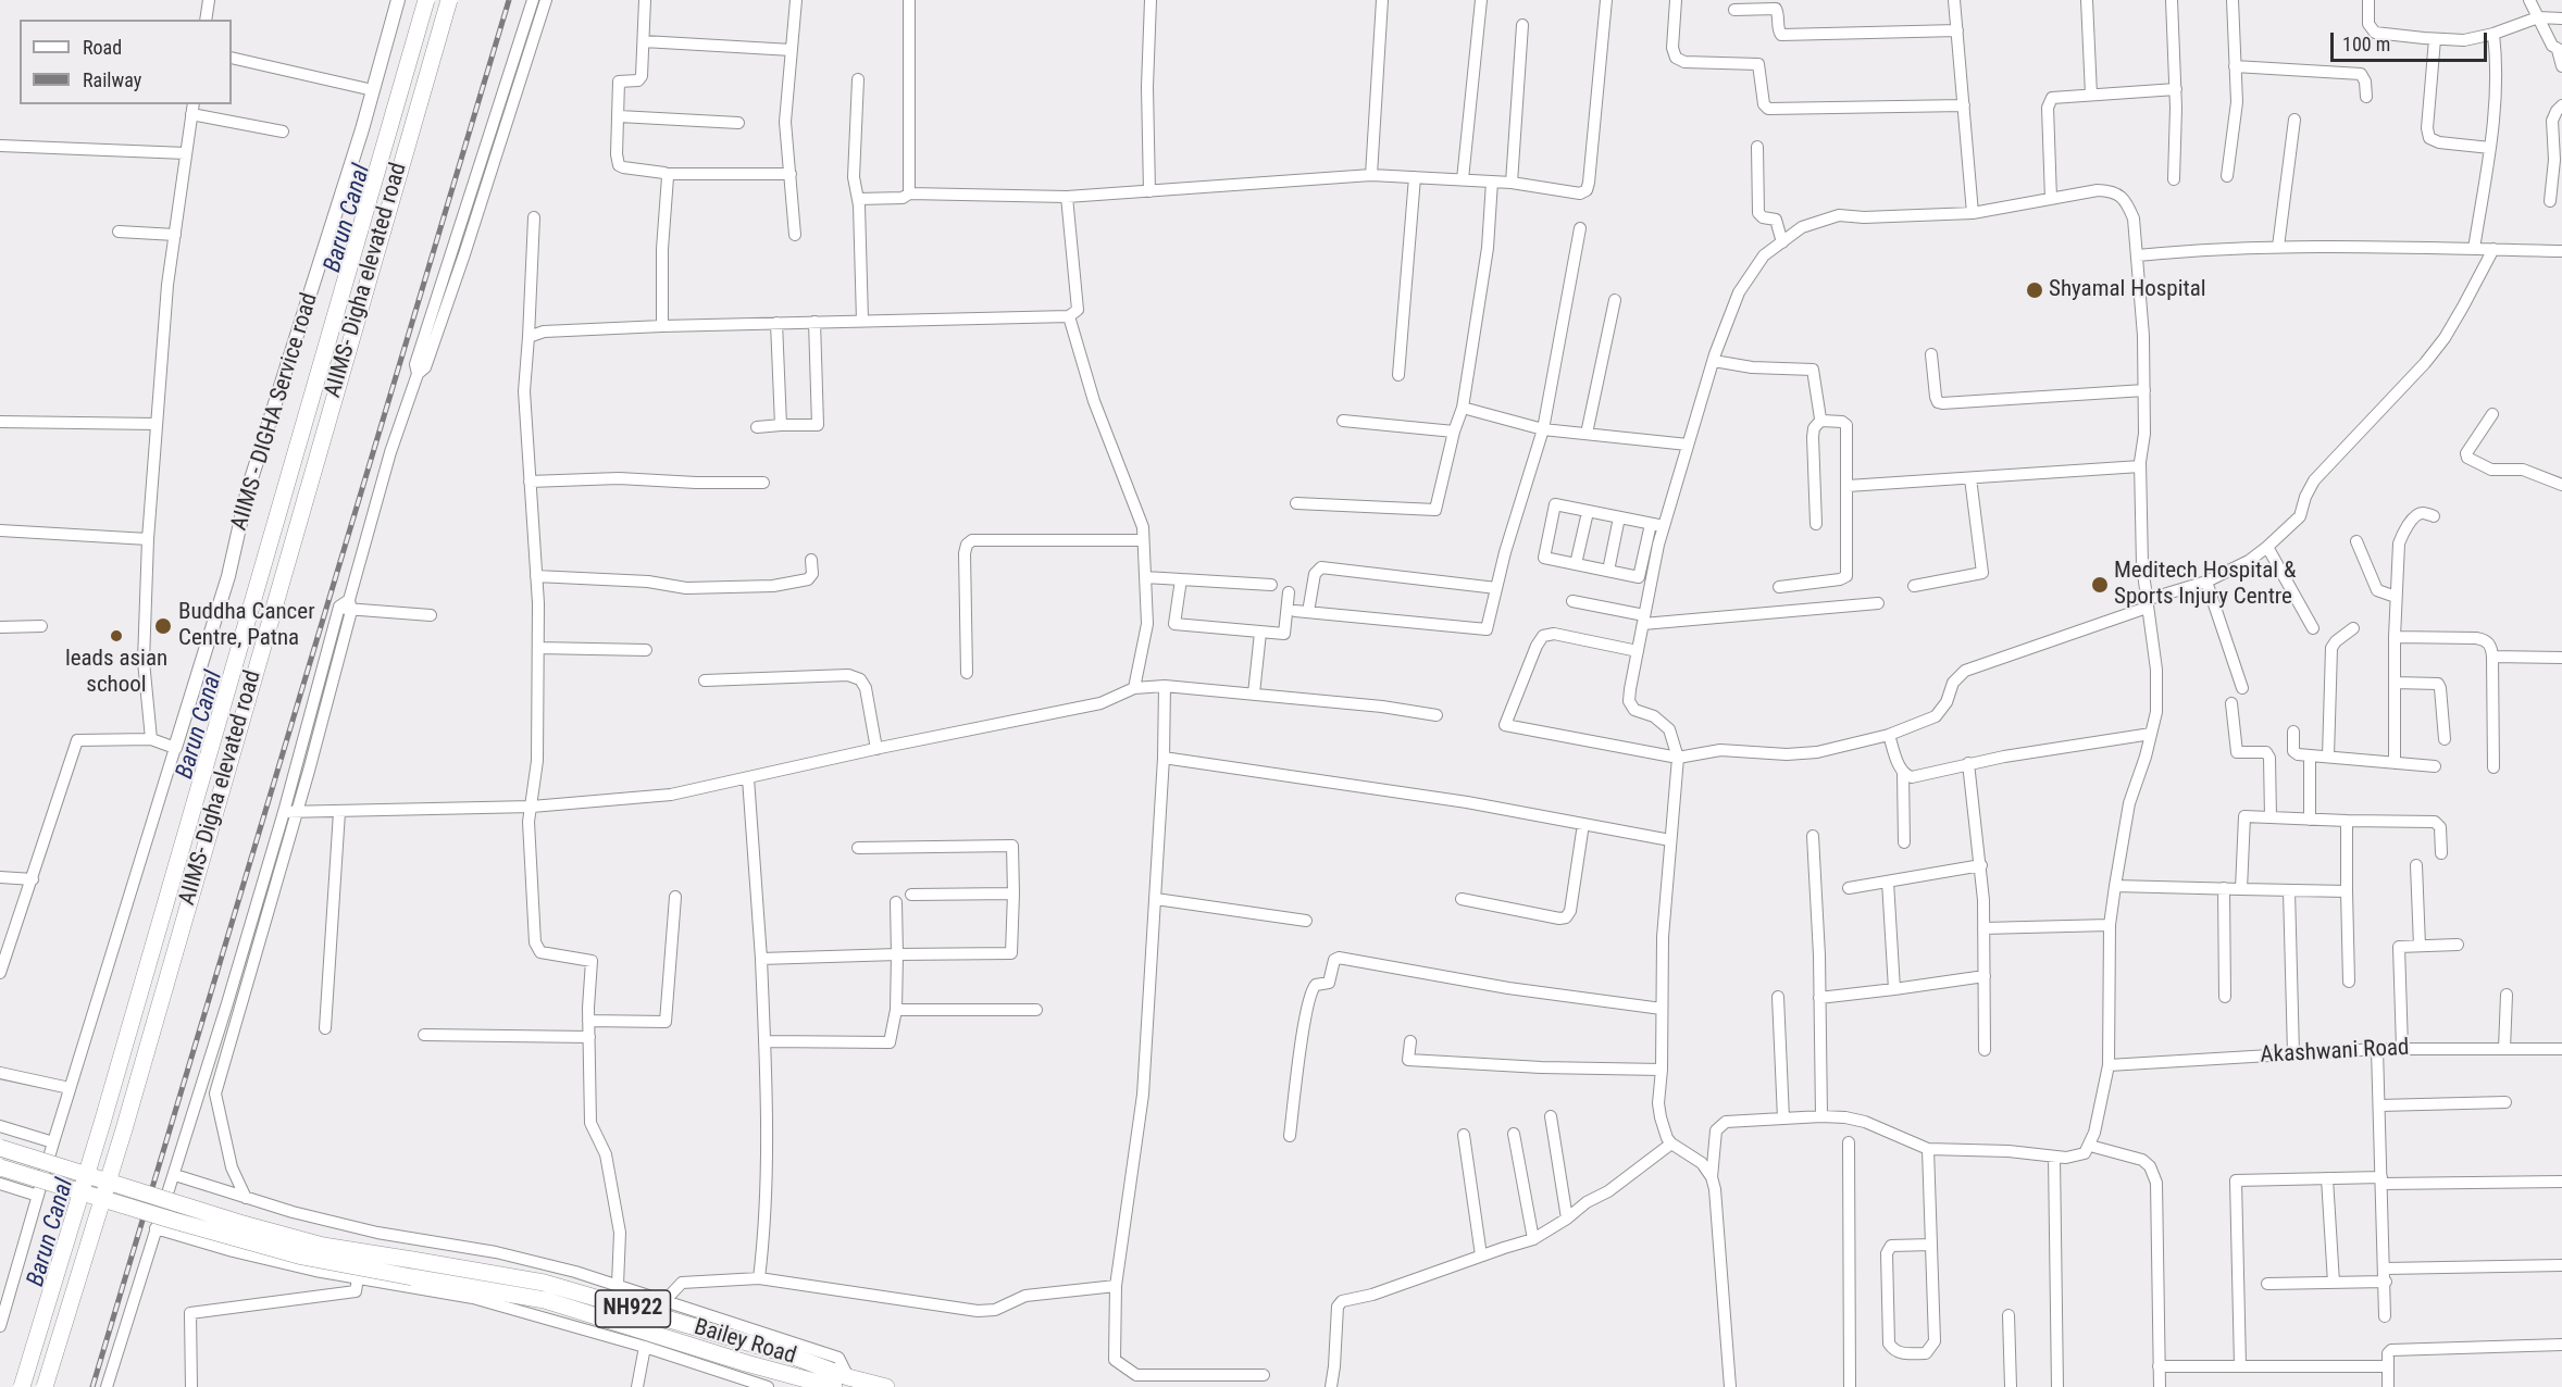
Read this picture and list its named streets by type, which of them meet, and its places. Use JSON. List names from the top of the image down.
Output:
{
  "streets": {
    "highway": ["AIIMS- Digha elevated road", "NH922", "Bailey Road"],
    "main road": ["AIIMS - DIGHA Service road"],
    "street": ["Akashwani Road"]
  },
  "water": ["Barun Canal"],
  "places": [
    "Shyamal Hospital",
    "Meditech Hospital & Sports Injury Centre",
    "Buddha Cancer Centre, Patna",
    "leads asian school"
  ],
  "legend": ["Road", "Railway"],
  "scale_bar": "100 m"
}
